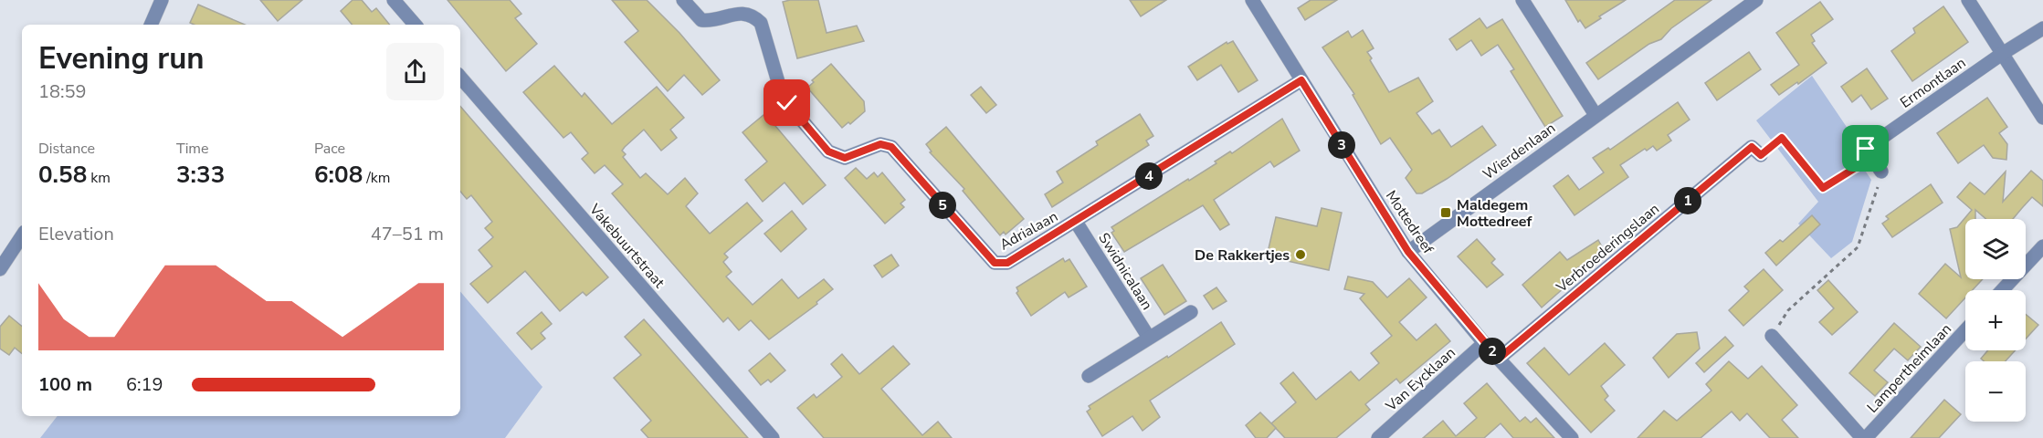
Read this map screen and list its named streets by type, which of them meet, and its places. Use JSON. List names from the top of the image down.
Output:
{
  "streets": {
    "street": [
      "Ermontlaan",
      "Wierdenlaan",
      "Mottedreef",
      "Adrialaan",
      "Vakebuurtstraat",
      "Verbroederingslaan",
      "Swidnicalaan",
      "Lampertheimlaan",
      "Van Eycklaan"
    ]
  },
  "crossings": [
    ["Wierdenlaan", "Mottedreef"],
    ["Mottedreef", "Adrialaan"],
    ["Mottedreef", "Verbroederingslaan"],
    ["Mottedreef", "Van Eycklaan"],
    ["Adrialaan", "Swidnicalaan"]
  ],
  "places": {
    "transit": ["Maldegem Mottedreef"],
    "other": ["De Rakkertjes"]
  },
  "page": {
    "heading": ["Evening run", "18:59"],
    "stats": [
      ["Distance", "0.58 km"],
      ["Time", "3:33"],
      ["Pace", "6:08 /km"]
    ],
    "pins": [
      "3",
      "4",
      "1",
      "5",
      "2"
    ],
    "chart": ["Elevation", "47–51 m"],
    "map_buttons": ["+", "−"],
    "list": [
      {
        "name": "100 m",
        "note": "6:19"
      }
    ]
  }
}
